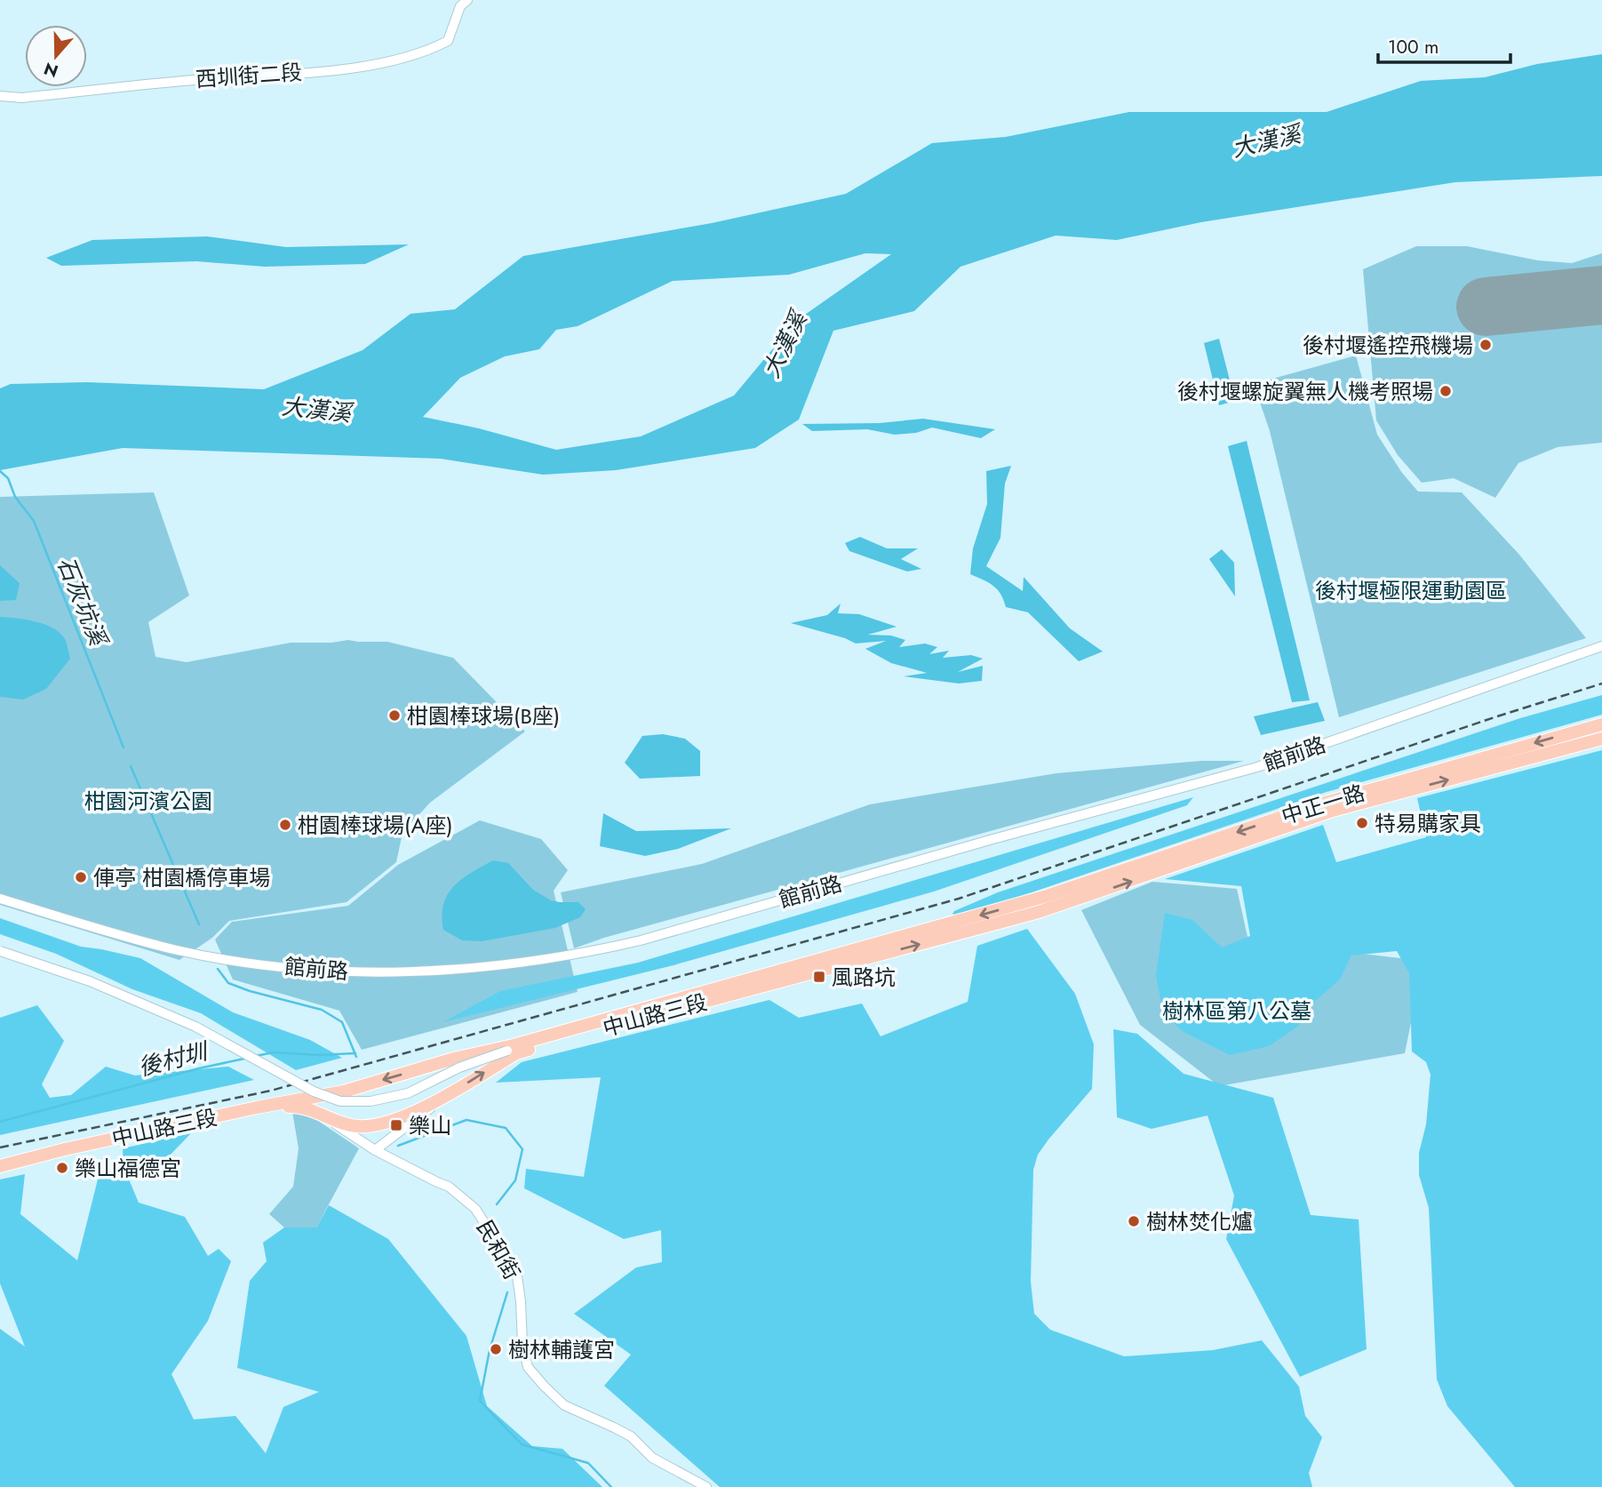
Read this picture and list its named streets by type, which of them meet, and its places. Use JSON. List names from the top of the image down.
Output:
{
  "streets": {
    "main road": ["中正一路", "中山路三段"],
    "street": ["西圳街二段", "館前路", "民和街"]
  },
  "crossings": [
    ["中正一路", "中山路三段"],
    ["中山路三段", "民和街"]
  ],
  "water": ["大漢溪", "石灰坑溪", "後村圳"],
  "parks": ["後村堰極限運動園區", "柑園河濱公園", "樹林區第八公墓"],
  "places": {
    "other": [
      "後村堰遙控飛機場",
      "後村堰螺旋翼無人機考照場",
      "柑園棒球場(B座)",
      "特易購家具",
      "柑園棒球場(A座)",
      "俥亭 柑園橋停車場",
      "樂山福德宮",
      "樹林焚化爐",
      "樹林輔護宮"
    ],
    "transit": ["風路坑", "樂山"]
  },
  "scale_bar": "100 m",
  "north": "bottom"
}
